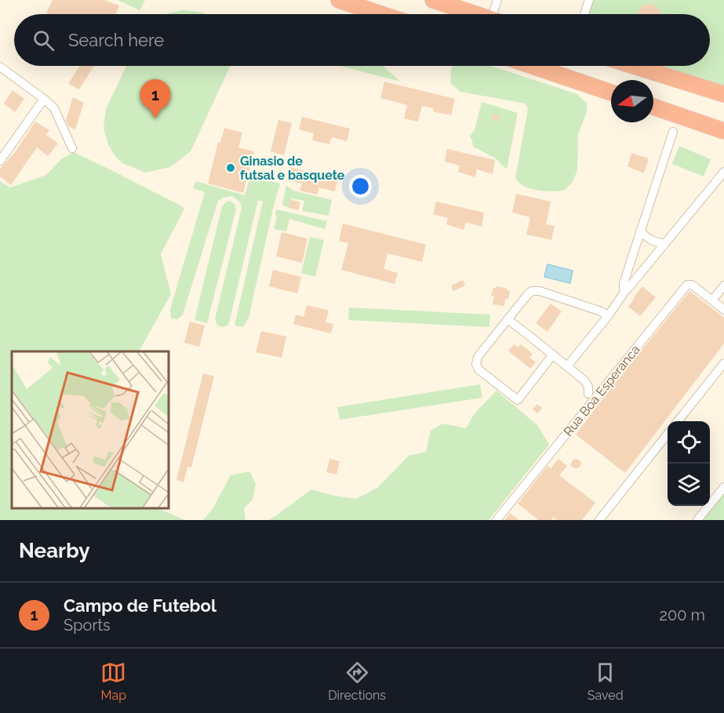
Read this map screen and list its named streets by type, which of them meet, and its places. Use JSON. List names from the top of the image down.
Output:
{
  "streets": {
    "street": ["Rua Boa Esperanca"]
  },
  "places": ["Ginasio de futsal e basquete"],
  "north": "left",
  "page": {
    "search": "Search here",
    "pins": "1",
    "heading": "Nearby",
    "list": [
      {
        "mark": "1",
        "name": "Campo de Futebol",
        "note": "Sports",
        "value": "200 m"
      }
    ],
    "nav": ["Map", "Directions", "Saved"]
  }
}
